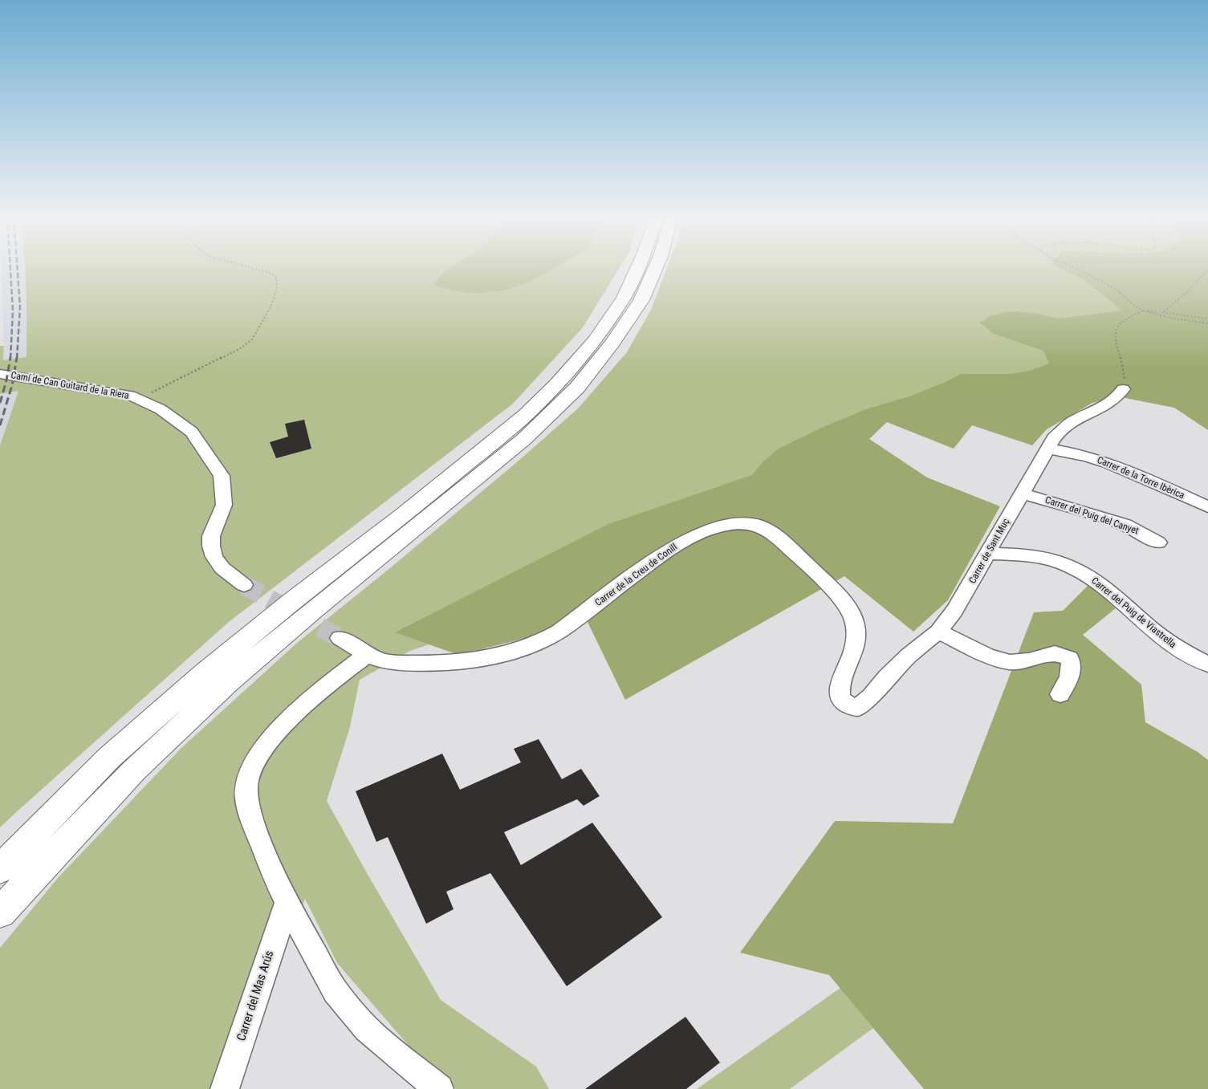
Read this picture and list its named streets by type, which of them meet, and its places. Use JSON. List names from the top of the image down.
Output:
{
  "streets": {
    "street": [
      "Camí de Can Guitard de la Riera",
      "Carrer de la Torre Ibèrica",
      "Carrer del Puig del Canyet",
      "Carrer de Sant Muç",
      "Carrer de la Creu de Conill",
      "Carrer del Puig de Viastrella",
      "Carrer del Mas Arús"
    ]
  },
  "crossings": [
    ["Carrer de la Torre Ibèrica", "Carrer de Sant Muç"],
    ["Carrer del Puig del Canyet", "Carrer de Sant Muç"],
    ["Carrer de Sant Muç", "Carrer de la Creu de Conill"],
    ["Carrer de Sant Muç", "Carrer del Puig de Viastrella"]
  ]
}
